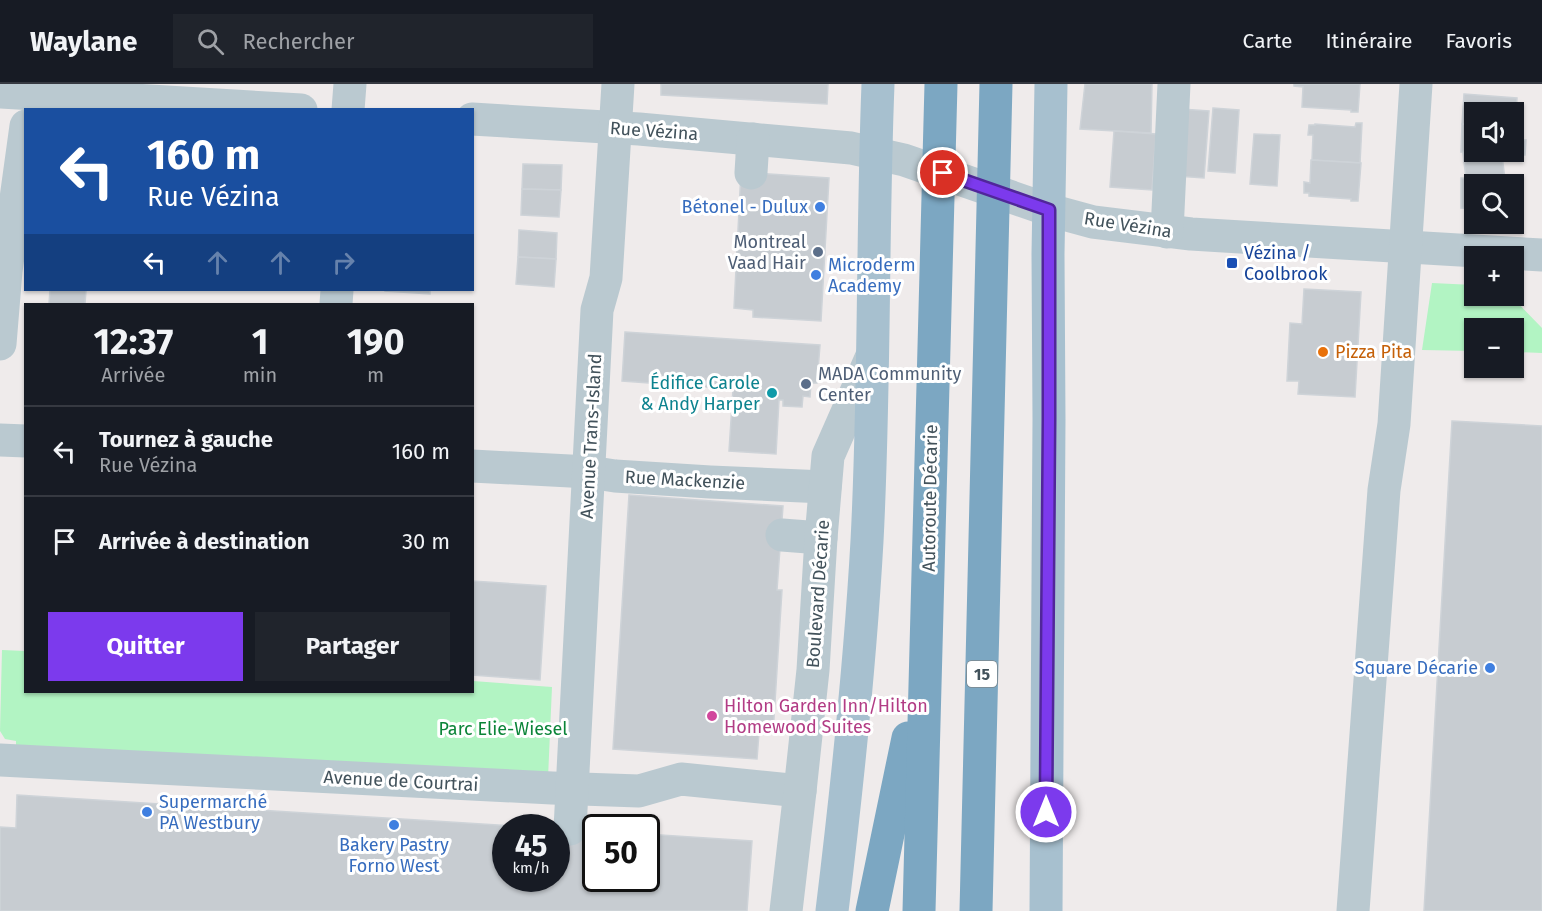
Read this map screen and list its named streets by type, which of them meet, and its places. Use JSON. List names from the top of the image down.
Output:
{
  "streets": {
    "highway": ["Autoroute Décarie", "15"],
    "main road": ["Boulevard Décarie"],
    "street": [
      "Rue Vézina",
      "Avenue Trans-Island",
      "Rue Mackenzie",
      "Avenue de Courtrai"
    ]
  },
  "crossings": [
    ["Rue Vézina", "Avenue Trans-Island"],
    ["Rue Vézina", "Boulevard Décarie"],
    ["Avenue Trans-Island", "Rue Mackenzie"],
    ["Avenue Trans-Island", "Avenue de Courtrai"],
    ["Rue Mackenzie", "Boulevard Décarie"],
    ["Boulevard Décarie", "Avenue de Courtrai"]
  ],
  "parks": ["Parc Elie-Wiesel"],
  "places": {
    "other": [
      "Bétonel - Dulux",
      "Montreal Vaad Hair",
      "Microderm Academy",
      "Pizza Pita",
      "MADA Community Center",
      "Édifice Carole & Andy Harper",
      "Square Décarie",
      "Hilton Garden Inn/Hilton Homewood Suites",
      "Supermarché PA Westbury",
      "Bakery Pastry Forno West"
    ],
    "transit": ["Vézina / Coolbrook"]
  },
  "page": {
    "header": "Waylane",
    "search": "Rechercher",
    "nav": ["Carte", "Itinéraire", "Favoris"],
    "map_buttons": ["+", "−"],
    "turn": ["160 m", "Rue Vézina"],
    "eta": [
      "12:37",
      "Arrivée",
      "1",
      "min",
      "190",
      "m"
    ],
    "list": [
      {
        "name": "Tournez à gauche",
        "note": "Rue Vézina",
        "value": "160 m"
      },
      {
        "name": "Arrivée à destination",
        "value": "30 m"
      }
    ],
    "buttons": ["Quitter", "Partager"],
    "speed": "45 km/h",
    "limit": "50"
  }
}
